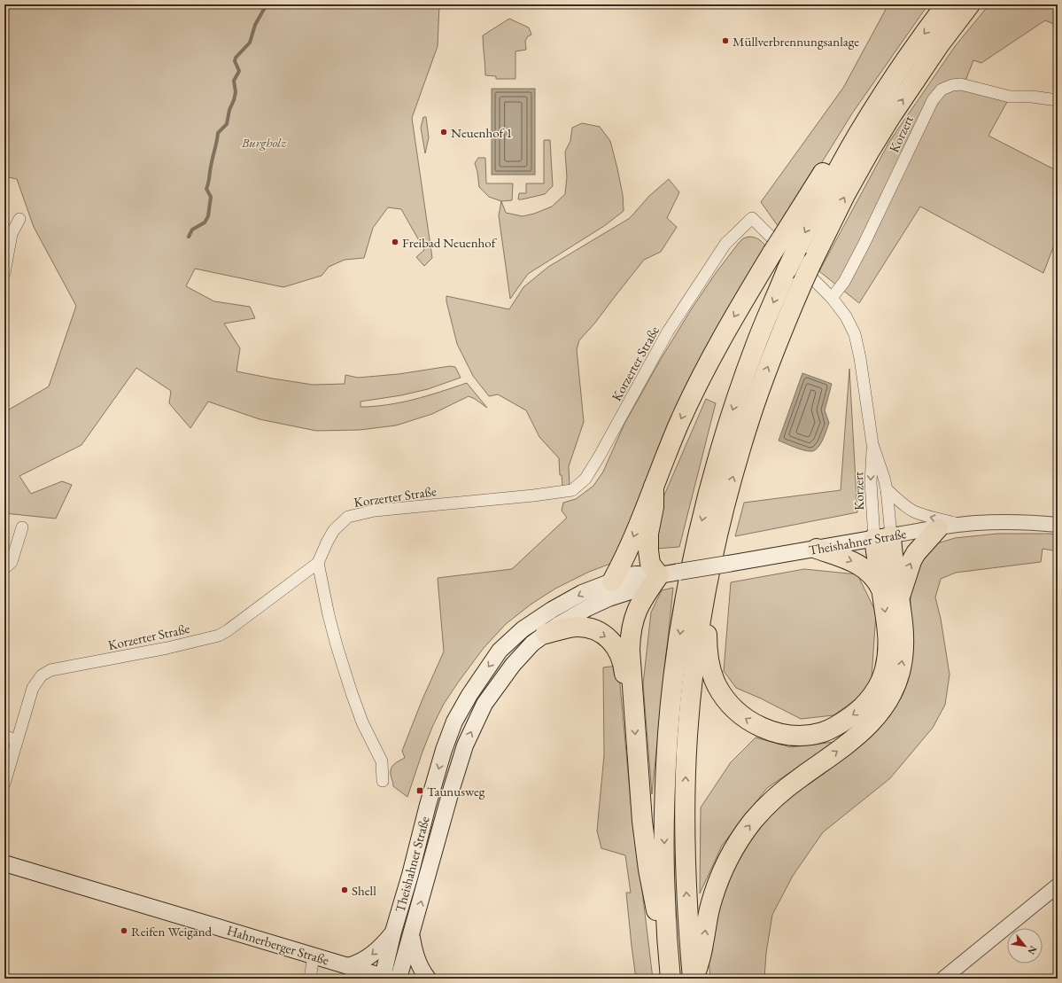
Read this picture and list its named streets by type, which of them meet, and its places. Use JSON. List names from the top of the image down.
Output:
{
  "streets": {
    "main road": ["Theishahner Straße", "Hahnerberger Straße"],
    "street": ["Korzert", "Korzerter Straße"]
  },
  "crossings": [
    ["Korzert", "Korzerter Straße"],
    ["Korzert", "Theishahner Straße"],
    ["Theishahner Straße", "Hahnerberger Straße"]
  ],
  "parks": ["Burgholz"],
  "places": {
    "other": [
      "Müllverbrennungsanlage",
      "Neuenhof 1",
      "Freibad Neuenhof",
      "Shell",
      "Reifen Weigand"
    ],
    "transit": ["Taunusweg"]
  },
  "north": "bottom right"
}
